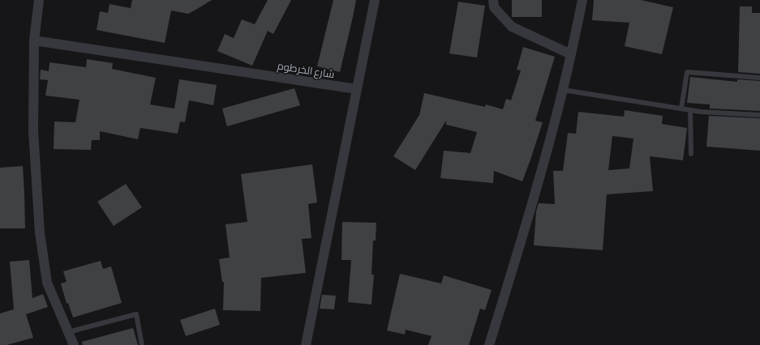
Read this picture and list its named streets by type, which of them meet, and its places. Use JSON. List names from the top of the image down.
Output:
{
  "streets": {
    "street": ["شارع الخرطوم"]
  }
}
